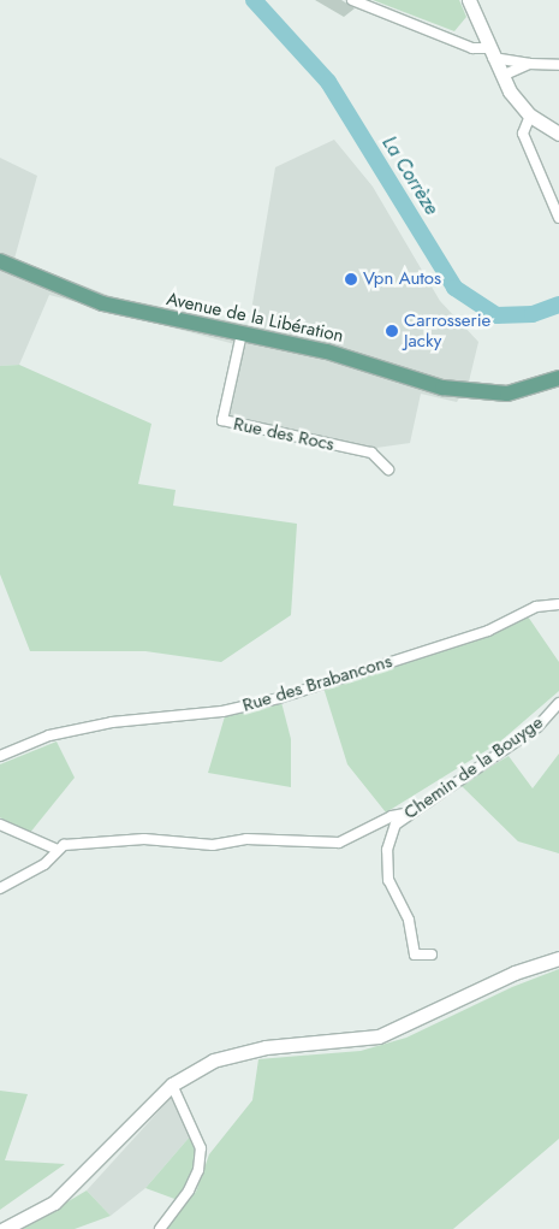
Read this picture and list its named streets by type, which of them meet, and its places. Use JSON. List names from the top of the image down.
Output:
{
  "streets": {
    "main road": ["Avenue de la Libération"],
    "street": ["Rue des Rocs", "Rue des Brabancons", "Chemin de la Bouyge"]
  },
  "crossings": [
    ["Avenue de la Libération", "Rue des Rocs"]
  ],
  "water": ["La Corrèze"],
  "places": ["Vpn Autos", "Carrosserie Jacky"]
}
